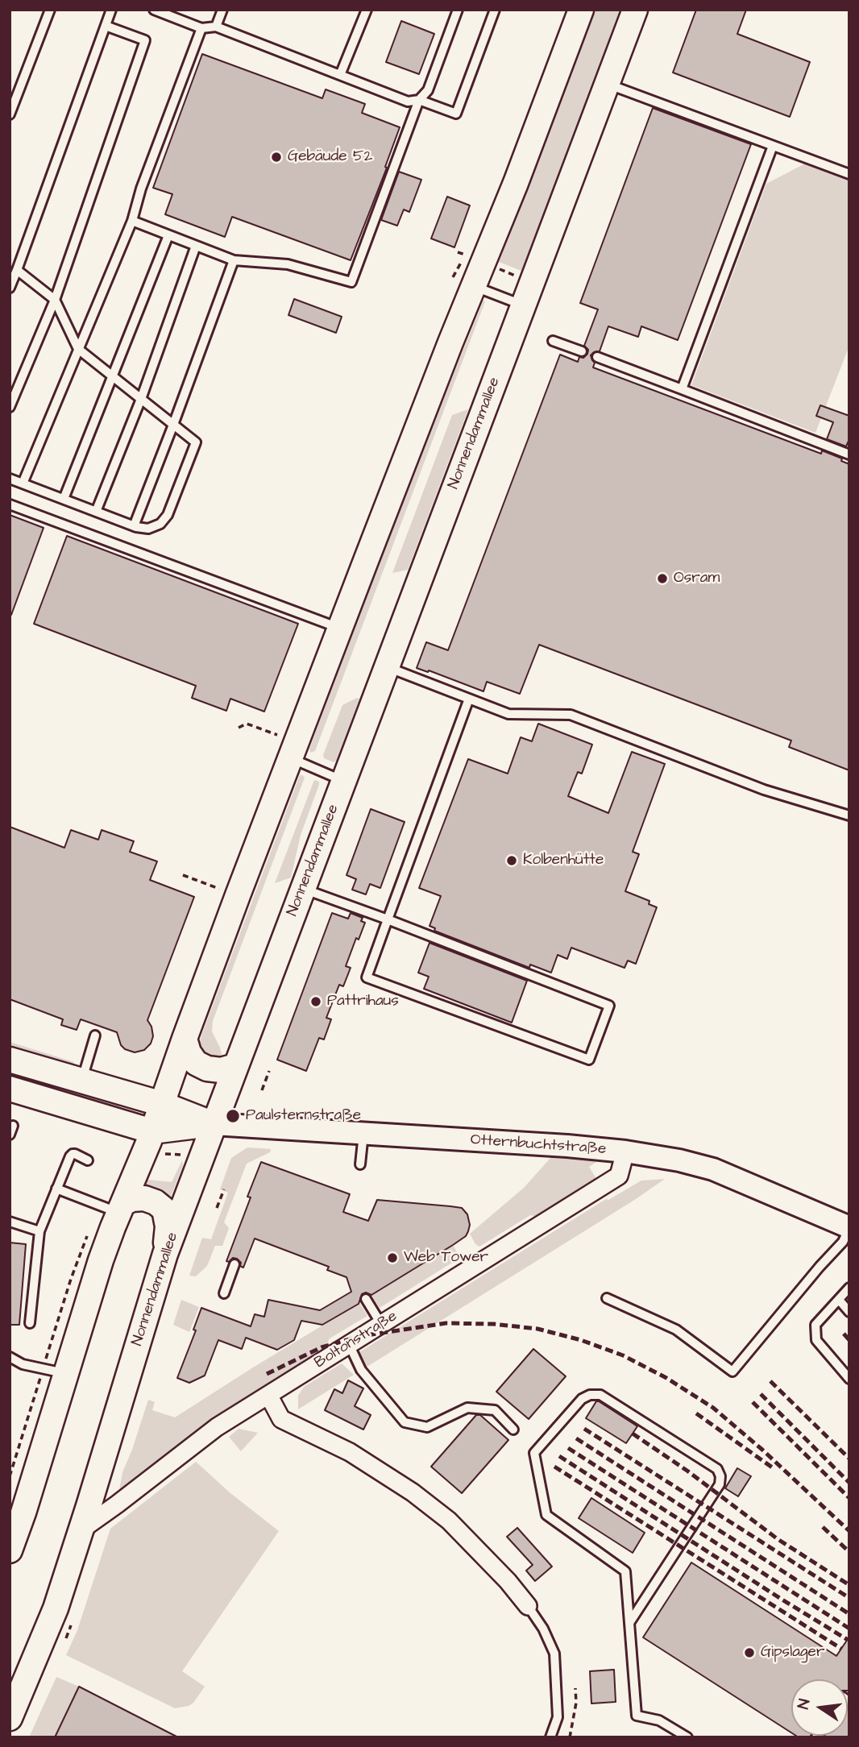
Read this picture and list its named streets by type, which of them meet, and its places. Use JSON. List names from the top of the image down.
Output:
{
  "streets": {
    "main road": ["Nonnendammallee"],
    "street": ["Otternbuchtstraße", "Boltonstraße"]
  },
  "crossings": [
    ["Nonnendammallee", "Otternbuchtstraße"],
    ["Nonnendammallee", "Boltonstraße"],
    ["Otternbuchtstraße", "Boltonstraße"]
  ],
  "places": [
    "Gebäude 52",
    "Osram",
    "Kolbenhütte",
    "Pattrihaus",
    "Paulsternstraße",
    "Web Tower",
    "Gipslager"
  ],
  "north": "left"
}
